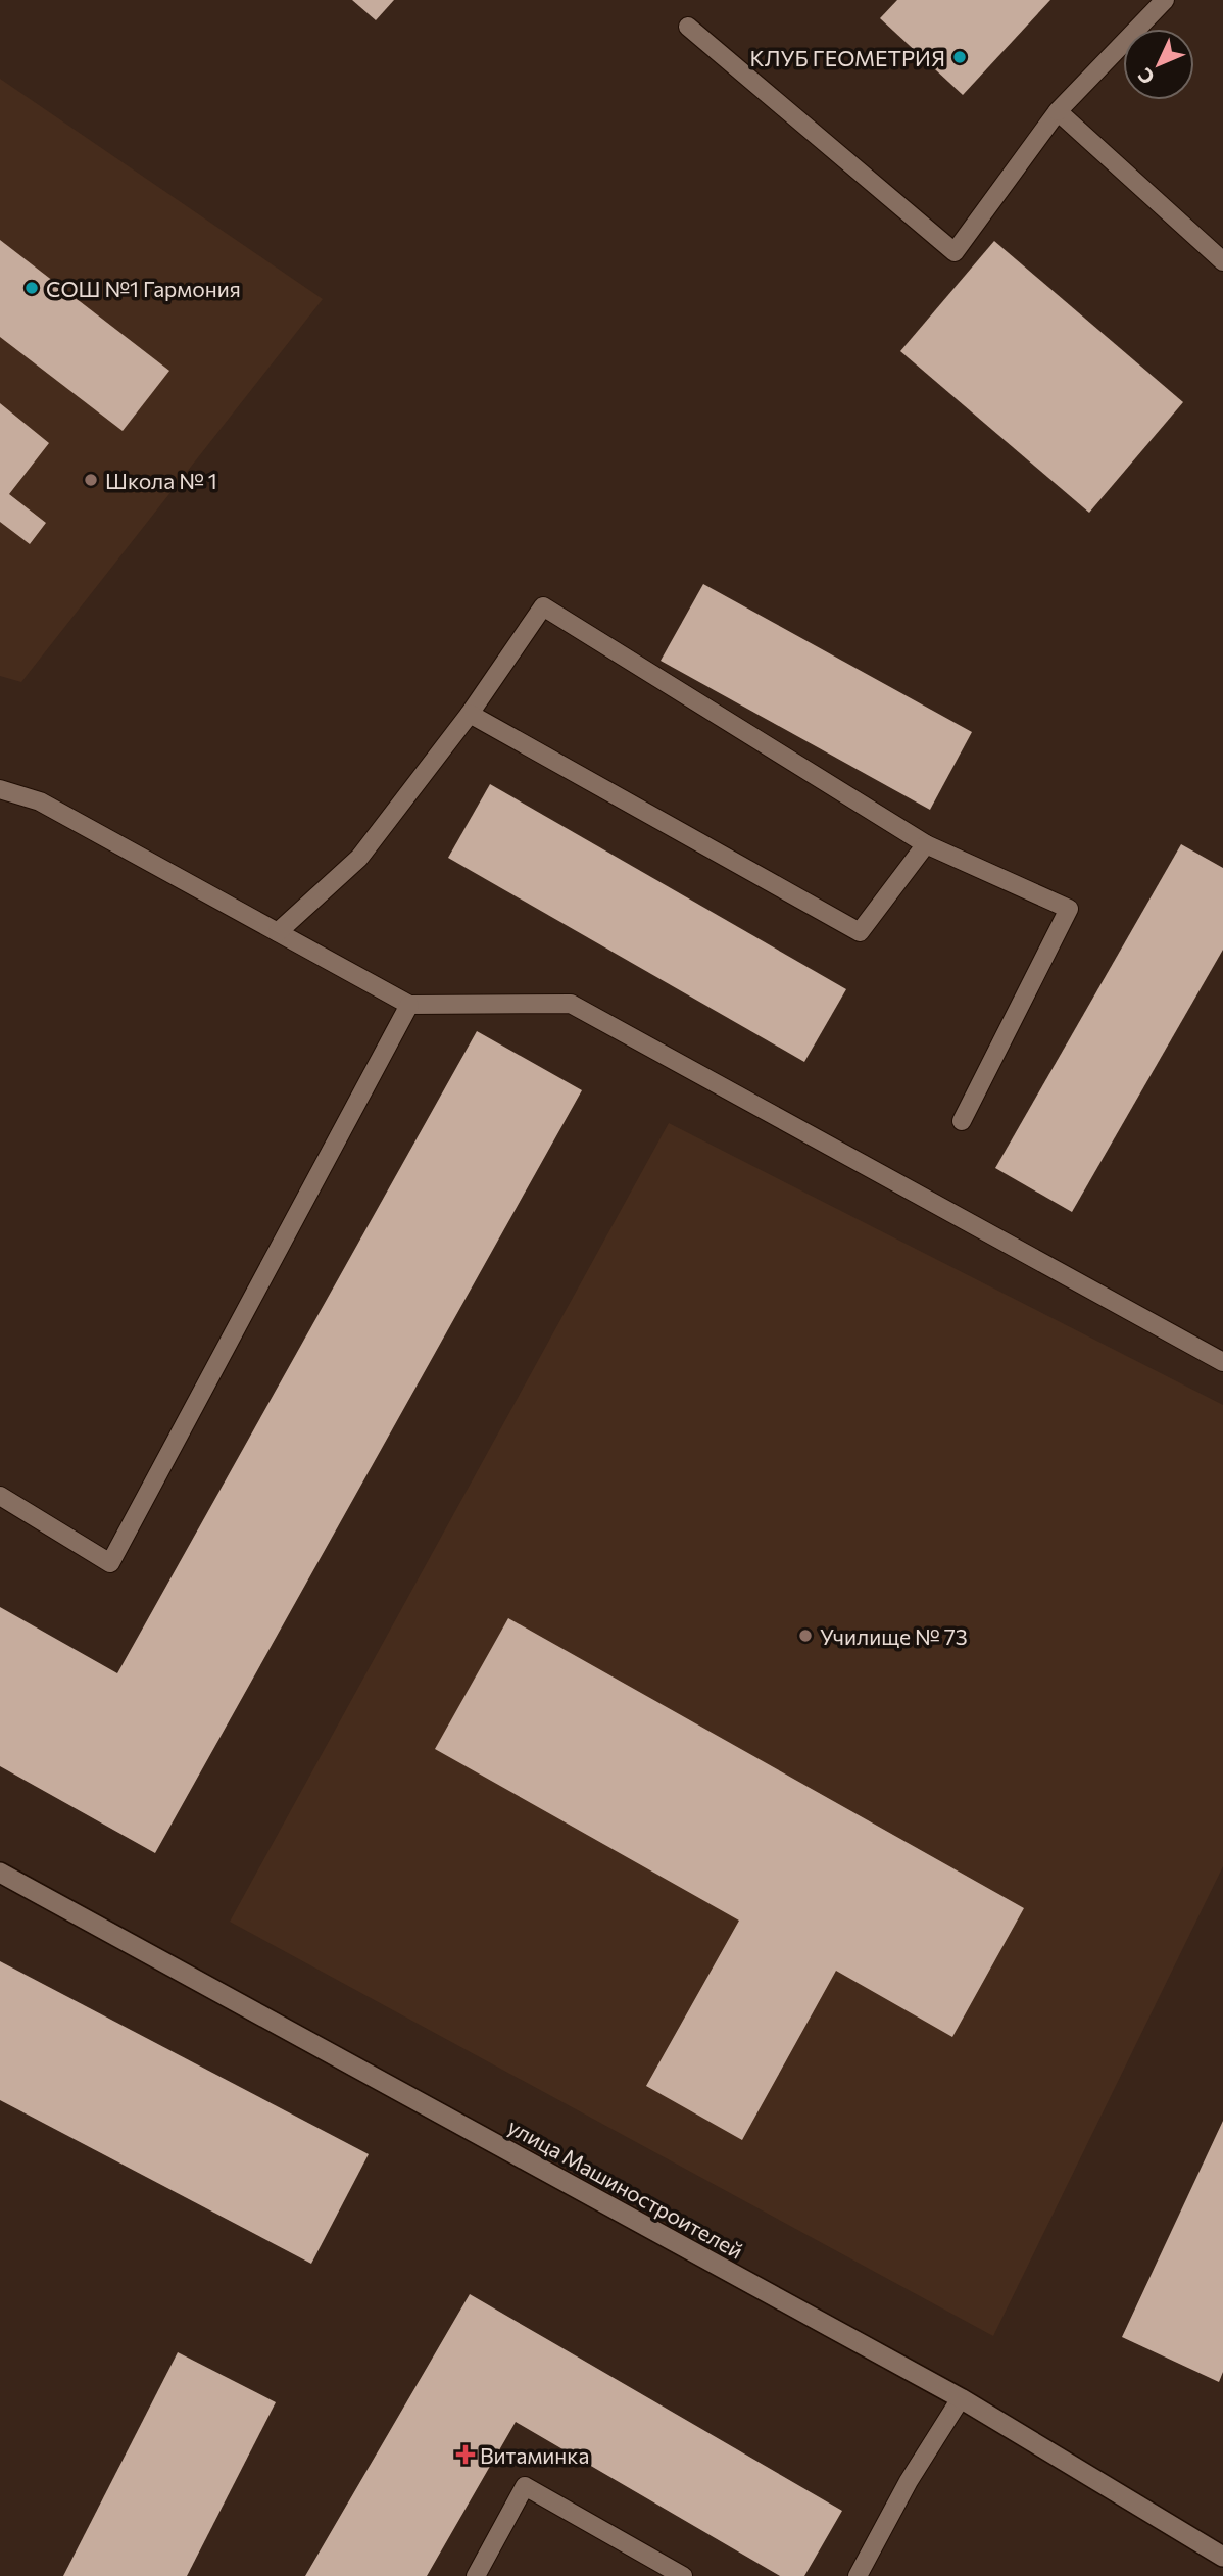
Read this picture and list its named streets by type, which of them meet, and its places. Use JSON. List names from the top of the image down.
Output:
{
  "streets": {
    "street": ["улица Машиностроителей"]
  },
  "places": {
    "other": [
      "КЛУБ ГЕОМЕТРИЯ",
      "СОШ №1 Гармония",
      "Школа № 1",
      "Училище № 73"
    ],
    "health": ["Витаминка"]
  },
  "north": "bottom left"
}
